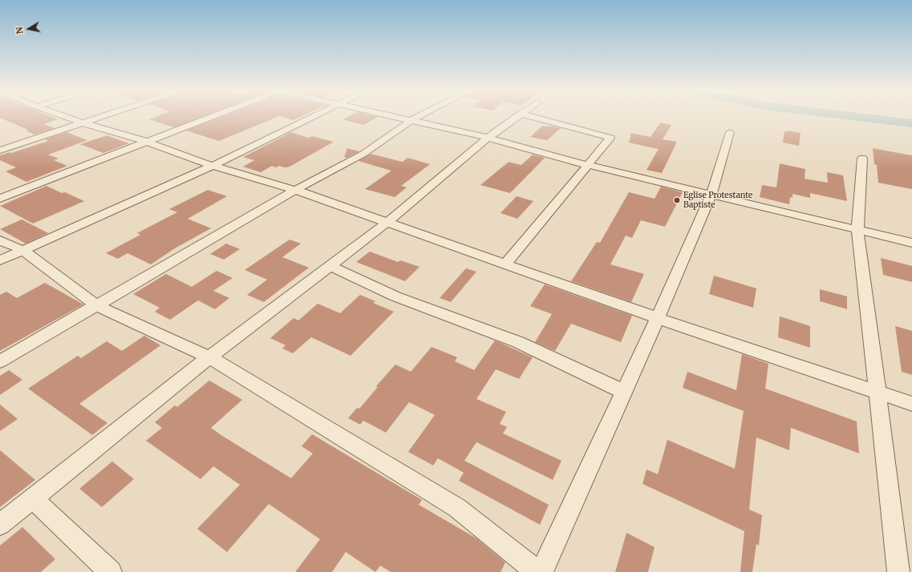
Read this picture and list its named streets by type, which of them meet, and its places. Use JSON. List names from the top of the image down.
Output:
{
  "places": ["Eglise Protestante Baptiste"],
  "north": "left"
}
